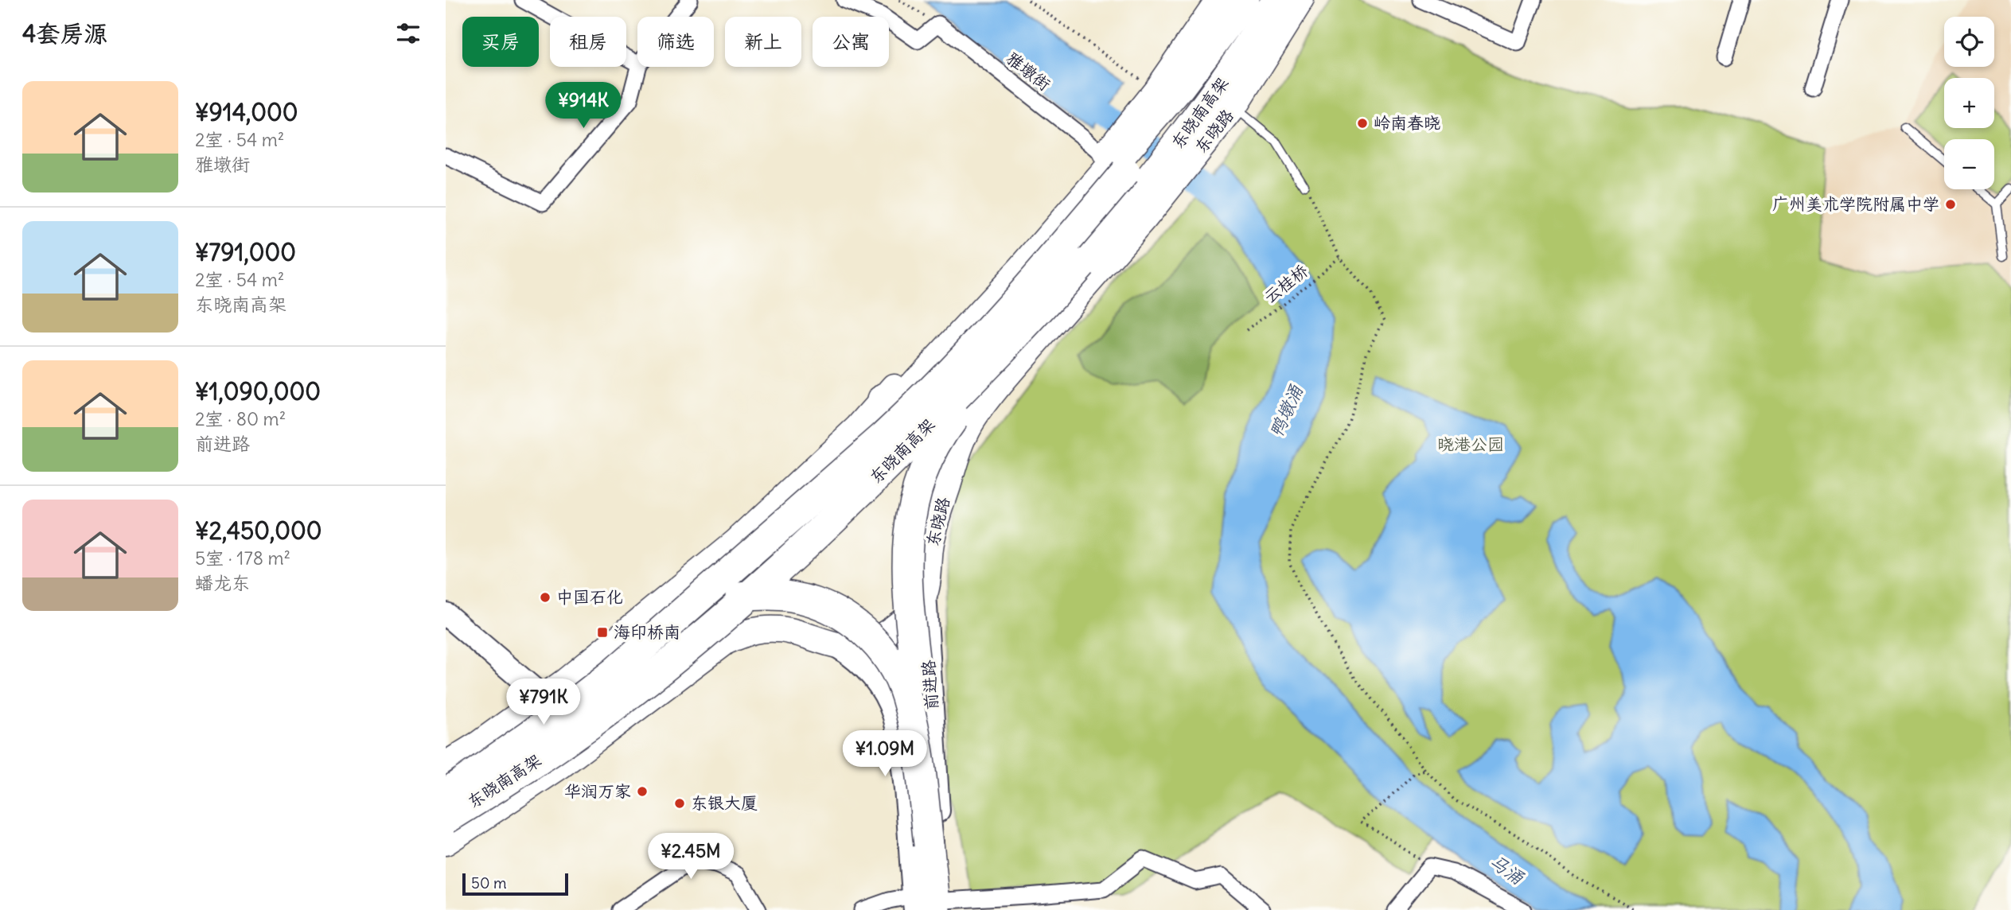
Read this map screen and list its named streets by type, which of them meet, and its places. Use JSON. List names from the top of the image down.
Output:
{
  "streets": {
    "highway": ["东晓南高架"],
    "main road": ["东晓路", "前进路"],
    "street": ["雅墩街"],
    "path": ["云桂桥"]
  },
  "crossings": [
    ["东晓南高架", "东晓路"],
    ["东晓路", "前进路"]
  ],
  "water": ["鸭墩涌", "马涌"],
  "parks": ["晓港公园"],
  "places": {
    "other": [
      "岭南春晓",
      "广州美术学院附属中学",
      "中国石化",
      "华润万家",
      "东银大厦"
    ],
    "transit": ["海印桥南"]
  },
  "scale_bar": "50 m",
  "page": {
    "heading": "4套房源",
    "map_buttons": ["+", "−"],
    "chip": [
      "买房",
      "租房",
      "筛选",
      "新上",
      "公寓"
    ],
    "list": [
      {
        "name": "¥914,000",
        "note": "2室 · 54 m² · 雅墩街"
      },
      {
        "name": "¥791,000",
        "note": "2室 · 54 m² · 东晓南高架"
      },
      {
        "name": "¥1,090,000",
        "note": "2室 · 80 m² · 前进路"
      },
      {
        "name": "¥2,450,000",
        "note": "5室 · 178 m² · 蟠龙东"
      }
    ],
    "price": [
      "¥914K",
      "¥791K",
      "¥1.09M",
      "¥2.45M"
    ],
    "scale": "50 m"
  }
}
